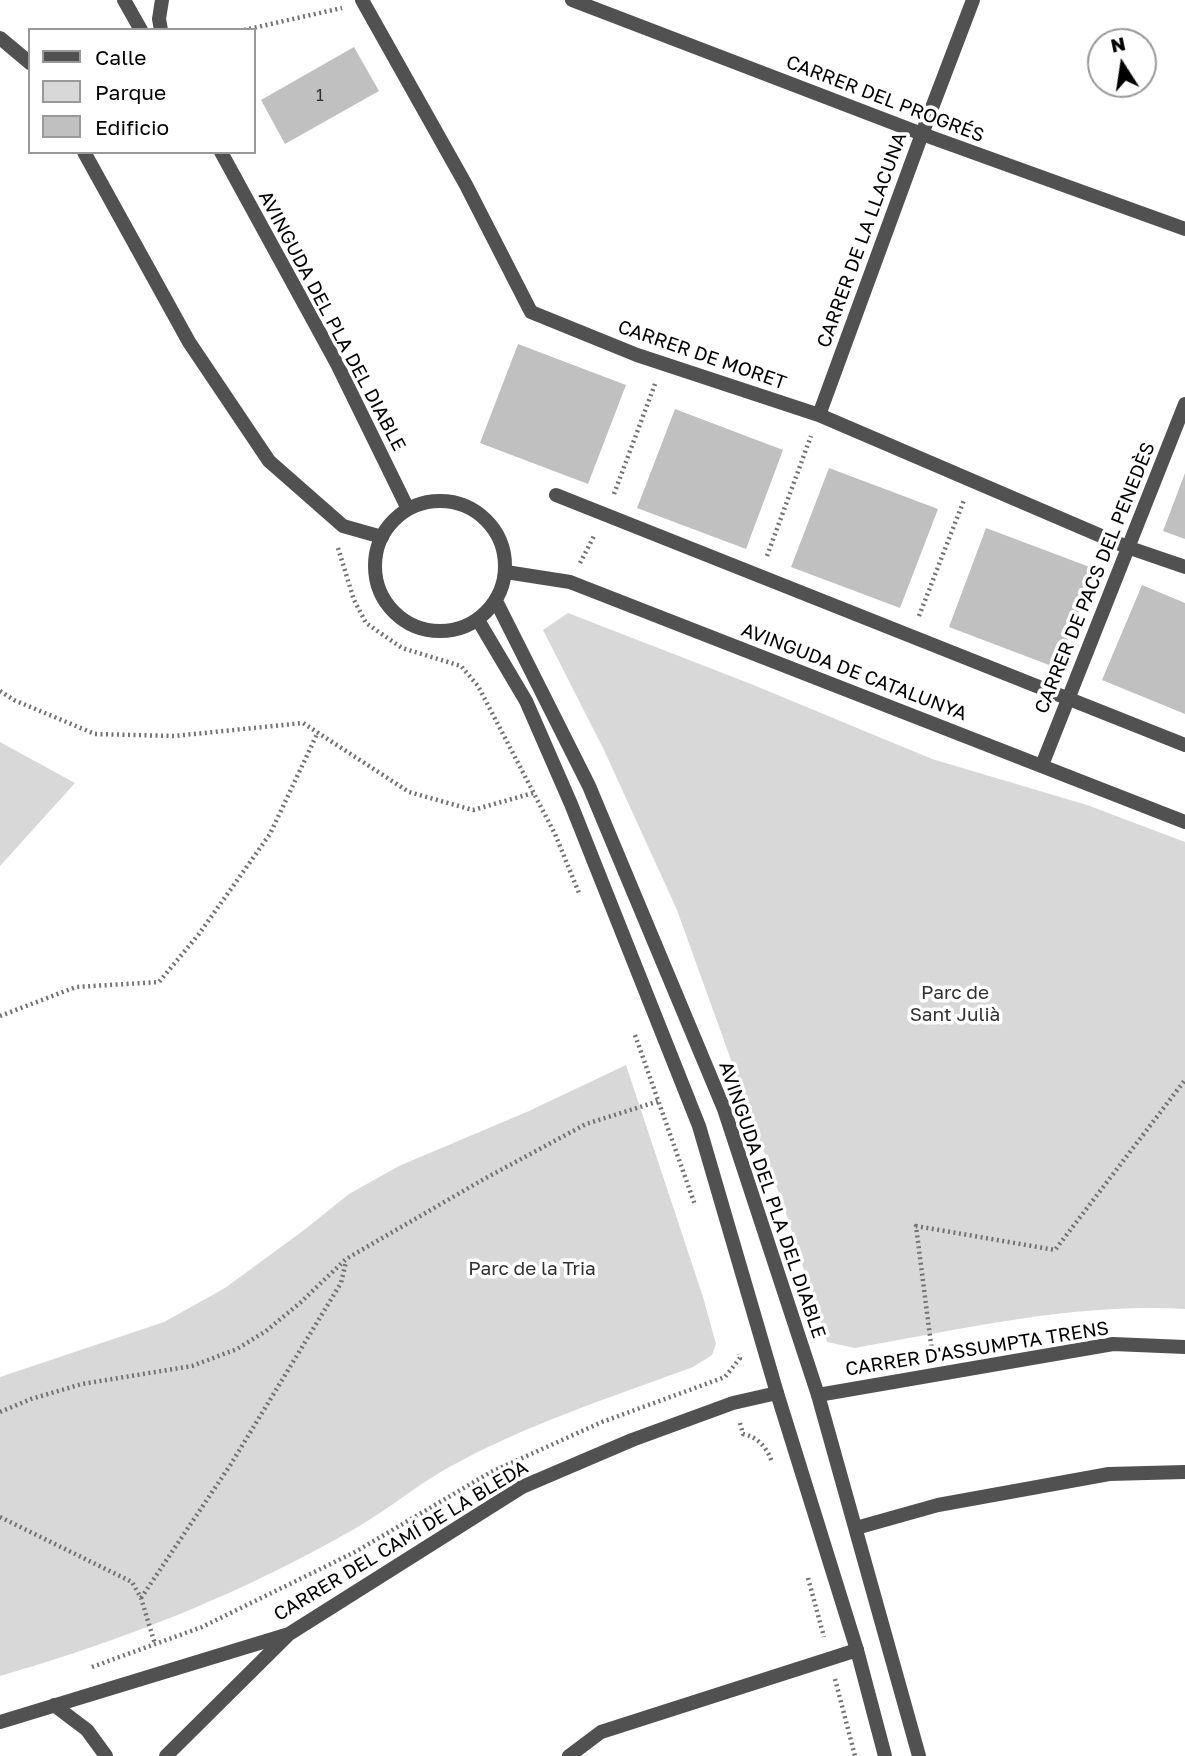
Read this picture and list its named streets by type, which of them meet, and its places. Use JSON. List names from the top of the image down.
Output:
{
  "streets": {
    "street": [
      "CARRER DEL PROGRÉS",
      "CARRER DE LA LLACUNA",
      "AVINGUDA DEL PLA DEL DIABLE",
      "CARRER DE MORET",
      "CARRER DE PACS DEL PENEDÈS",
      "AVINGUDA DE CATALUNYA",
      "CARRER D'ASSUMPTA TRENS",
      "CARRER DEL CAMÍ DE LA BLEDA"
    ]
  },
  "crossings": [
    ["CARRER DEL PROGRÉS", "CARRER DE LA LLACUNA"],
    ["CARRER DE LA LLACUNA", "CARRER DE MORET"],
    ["AVINGUDA DEL PLA DEL DIABLE", "AVINGUDA DE CATALUNYA"],
    ["AVINGUDA DEL PLA DEL DIABLE", "CARRER D'ASSUMPTA TRENS"],
    ["CARRER DE MORET", "CARRER DE PACS DEL PENEDÈS"],
    ["CARRER DE PACS DEL PENEDÈS", "AVINGUDA DE CATALUNYA"]
  ],
  "parks": ["Parc de Sant Julià", "Parc de la Tria"],
  "house_numbers": ["1"],
  "legend": ["Calle", "Parque", "Edificio"],
  "north": "top"
}
